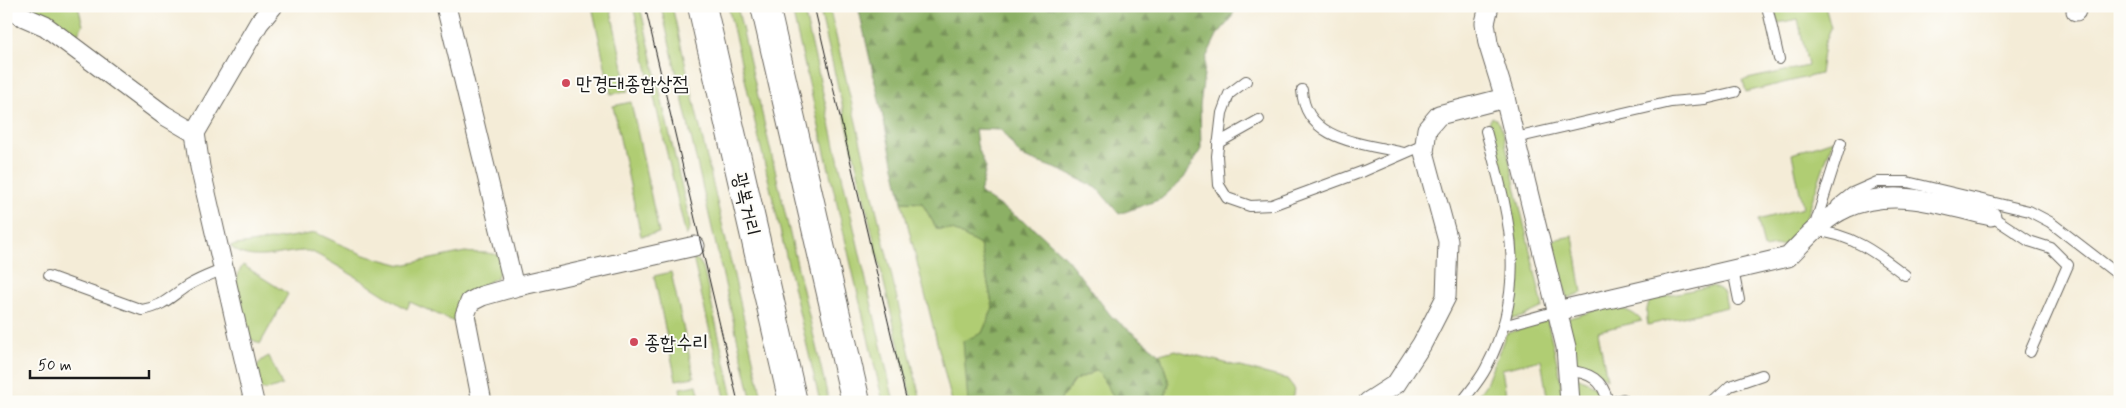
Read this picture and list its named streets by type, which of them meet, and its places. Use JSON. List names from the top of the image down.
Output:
{
  "streets": {
    "highway": ["광복거리"]
  },
  "places": ["만경대종합상점", "종합수리"],
  "scale_bar": "50 m"
}
